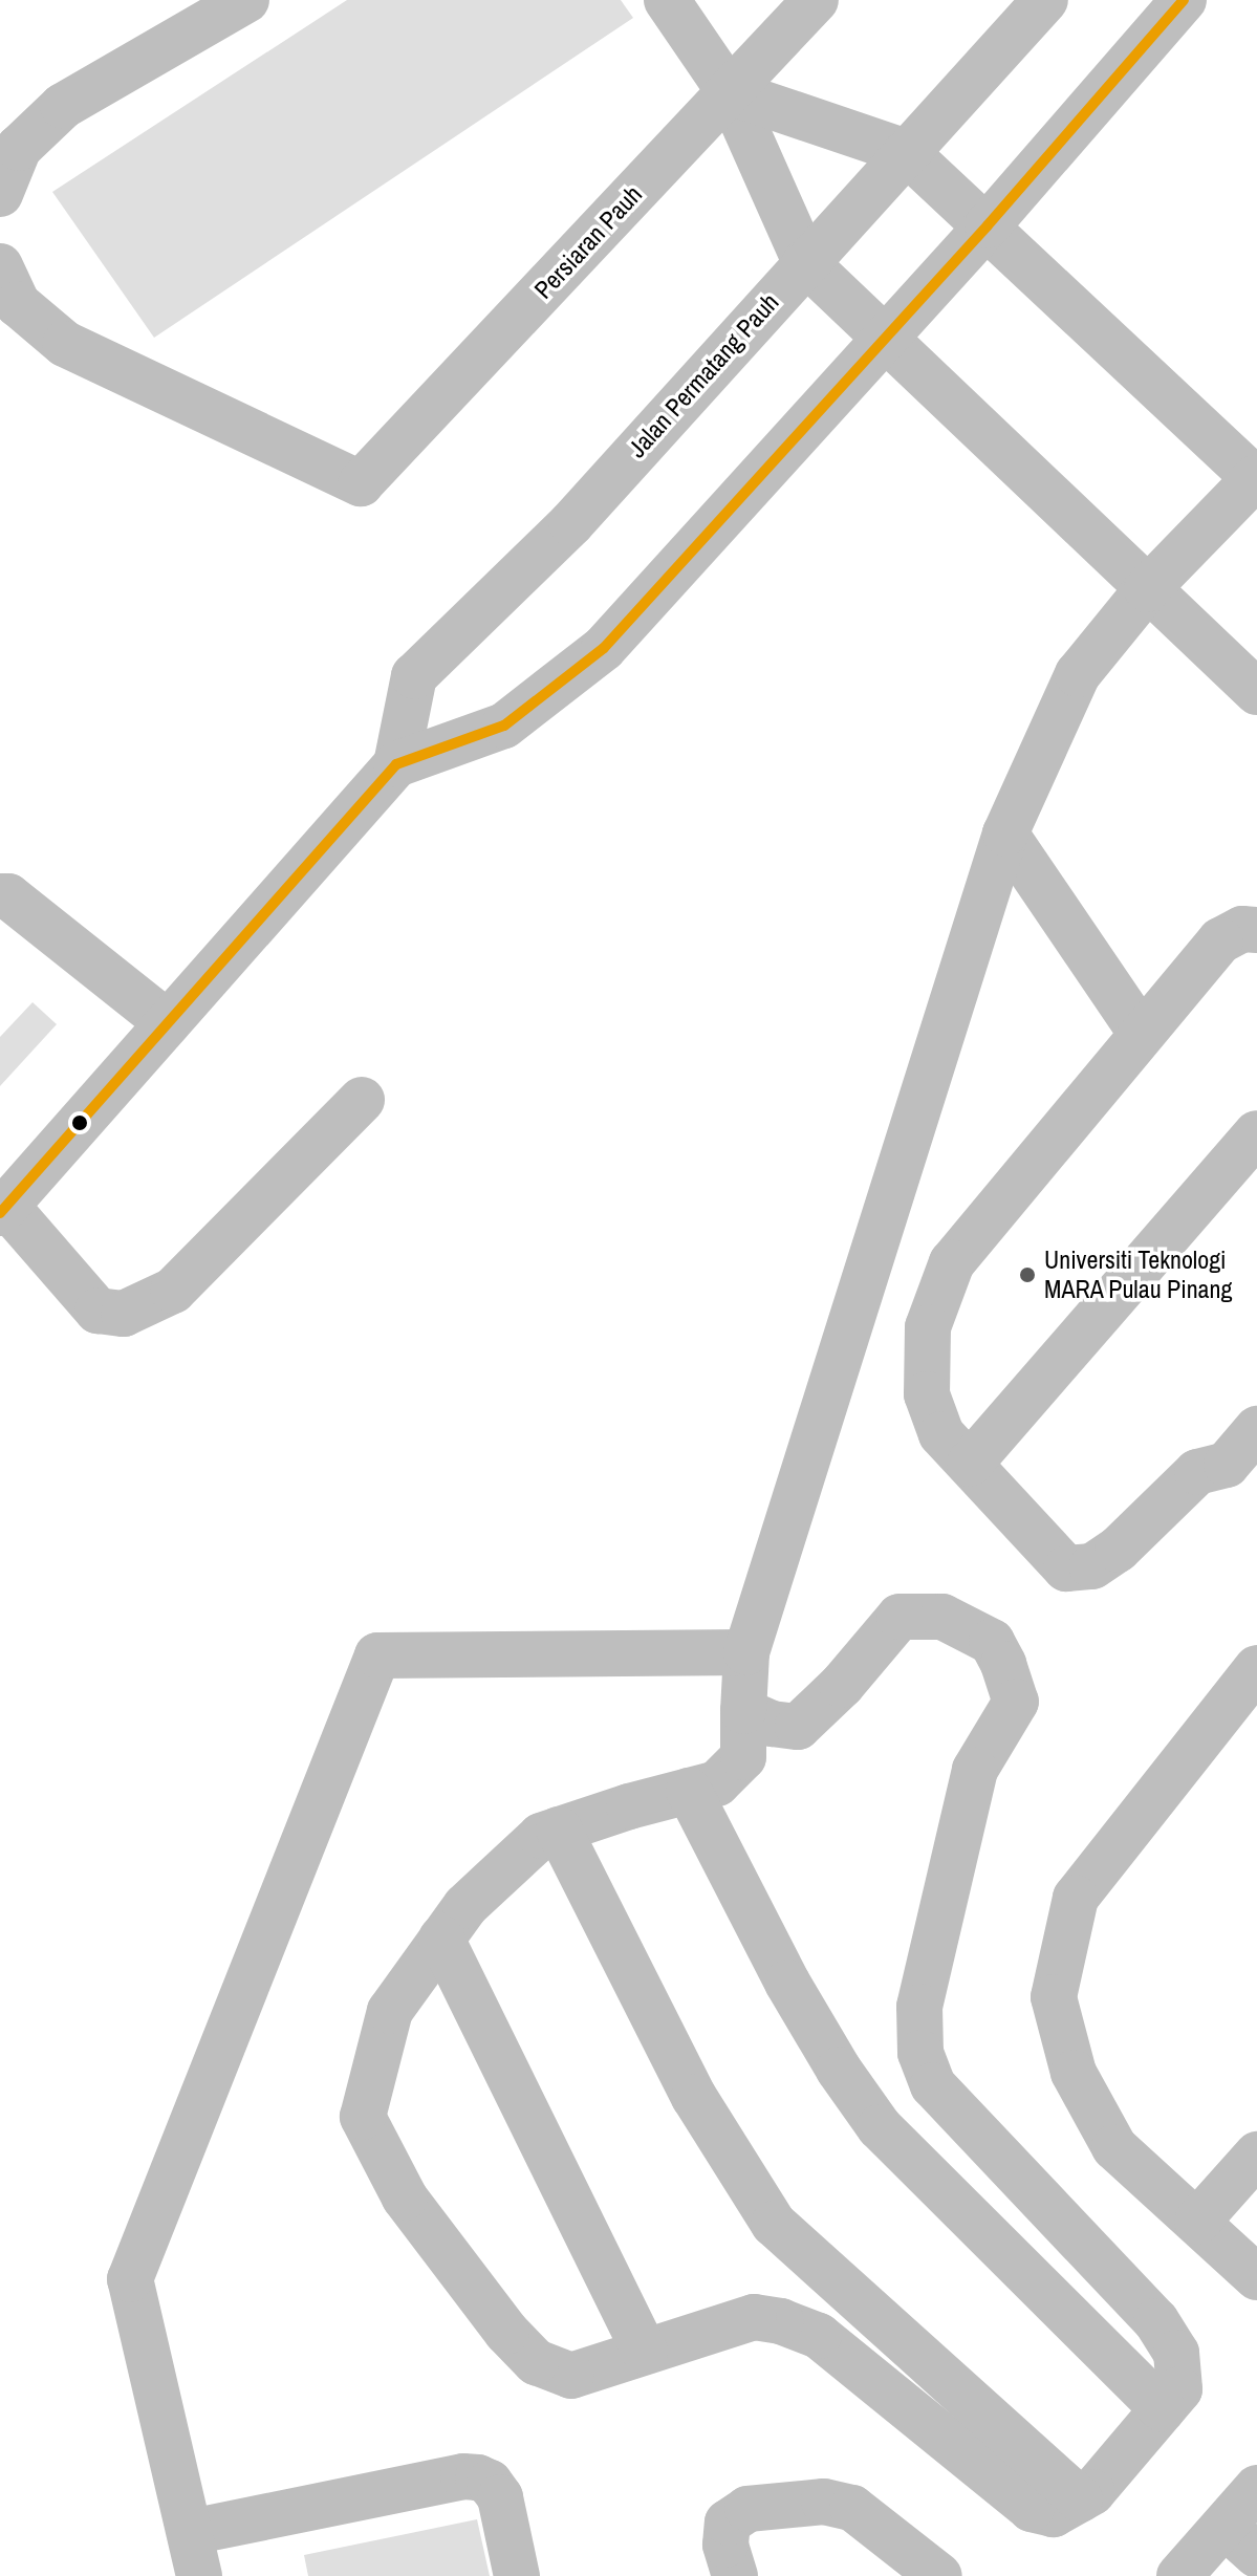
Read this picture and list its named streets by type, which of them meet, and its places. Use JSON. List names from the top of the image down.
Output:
{
  "streets": {
    "street": ["Persiaran Pauh", "Jalan Permatang Pauh"]
  },
  "places": ["Universiti Teknologi MARA Pulau Pinang"]
}
